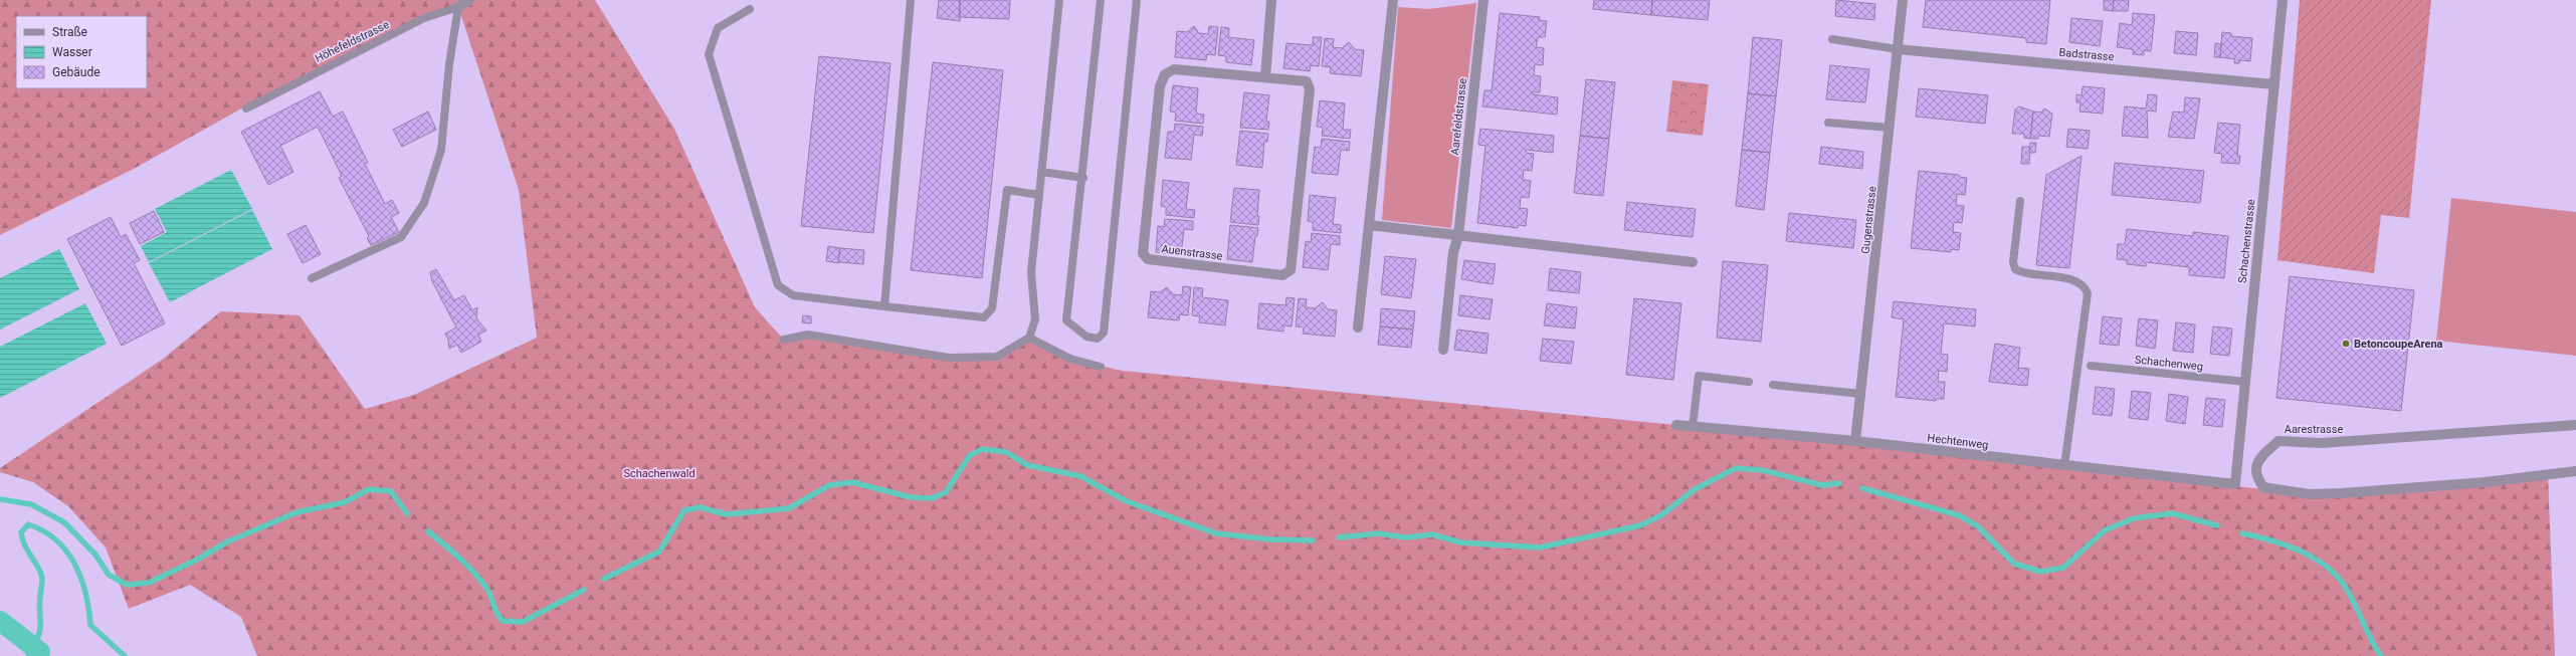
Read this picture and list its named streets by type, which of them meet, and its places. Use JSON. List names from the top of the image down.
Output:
{
  "streets": {
    "street": [
      "Höhefeldstrasse",
      "Badstrasse",
      "Aarefeldstrasse",
      "Gugenstrasse",
      "Schachenstrasse",
      "Auenstrasse",
      "Aarestrasse",
      "Hechtenweg"
    ],
    "lane": ["Schachenweg"]
  },
  "crossings": [
    ["Badstrasse", "Gugenstrasse"],
    ["Badstrasse", "Schachenstrasse"],
    ["Gugenstrasse", "Hechtenweg"],
    ["Schachenstrasse", "Schachenweg"],
    ["Schachenstrasse", "Hechtenweg"]
  ],
  "parks": ["Schachenwald"],
  "places": ["BetoncoupeArena"],
  "legend": ["Straße", "Wasser", "Gebäude"]
}
